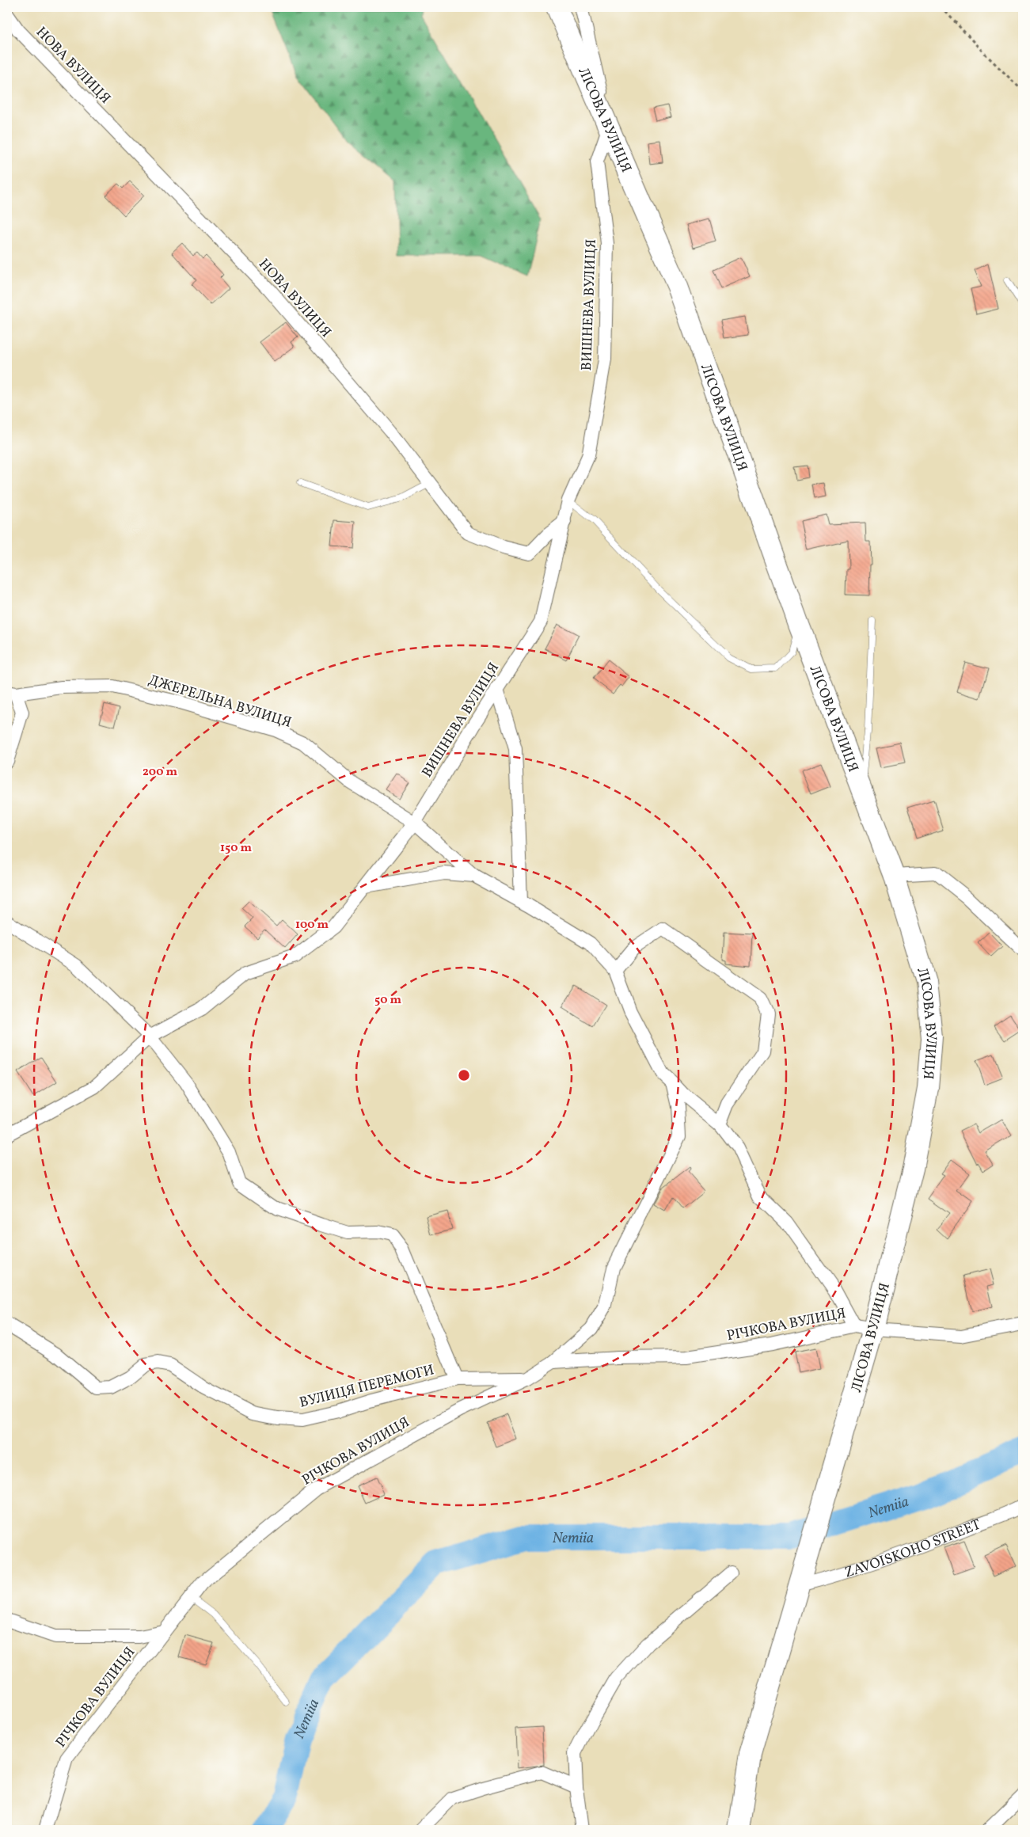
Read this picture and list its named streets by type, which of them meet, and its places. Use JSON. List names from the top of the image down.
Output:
{
  "streets": {
    "highway": ["ЛІСОВА ВУЛИЦЯ"],
    "street": [
      "НОВА ВУЛИЦЯ",
      "ВИШНЕВА ВУЛИЦЯ",
      "ДЖЕРЕЛЬНА ВУЛИЦЯ",
      "РІЧКОВА ВУЛИЦЯ",
      "ВУЛИЦЯ ПЕРЕМОГИ",
      "ZAVOISKOHO STREET"
    ]
  },
  "crossings": [
    ["НОВА ВУЛИЦЯ", "ВИШНЕВА ВУЛИЦЯ"],
    ["ЛІСОВА ВУЛИЦЯ", "ВИШНЕВА ВУЛИЦЯ"],
    ["ЛІСОВА ВУЛИЦЯ", "ДЖЕРЕЛЬНА ВУЛИЦЯ"],
    ["ЛІСОВА ВУЛИЦЯ", "РІЧКОВА ВУЛИЦЯ"],
    ["ЛІСОВА ВУЛИЦЯ", "ZAVOISKOHO STREET"],
    ["ВИШНЕВА ВУЛИЦЯ", "ДЖЕРЕЛЬНА ВУЛИЦЯ"],
    ["ВИШНЕВА ВУЛИЦЯ", "ВУЛИЦЯ ПЕРЕМОГИ"],
    ["ДЖЕРЕЛЬНА ВУЛИЦЯ", "РІЧКОВА ВУЛИЦЯ"],
    ["РІЧКОВА ВУЛИЦЯ", "ВУЛИЦЯ ПЕРЕМОГИ"]
  ],
  "water": ["Nemiia"],
  "rings": [
    "200 m",
    "150 m",
    "100 m",
    "50 m"
  ]
}
